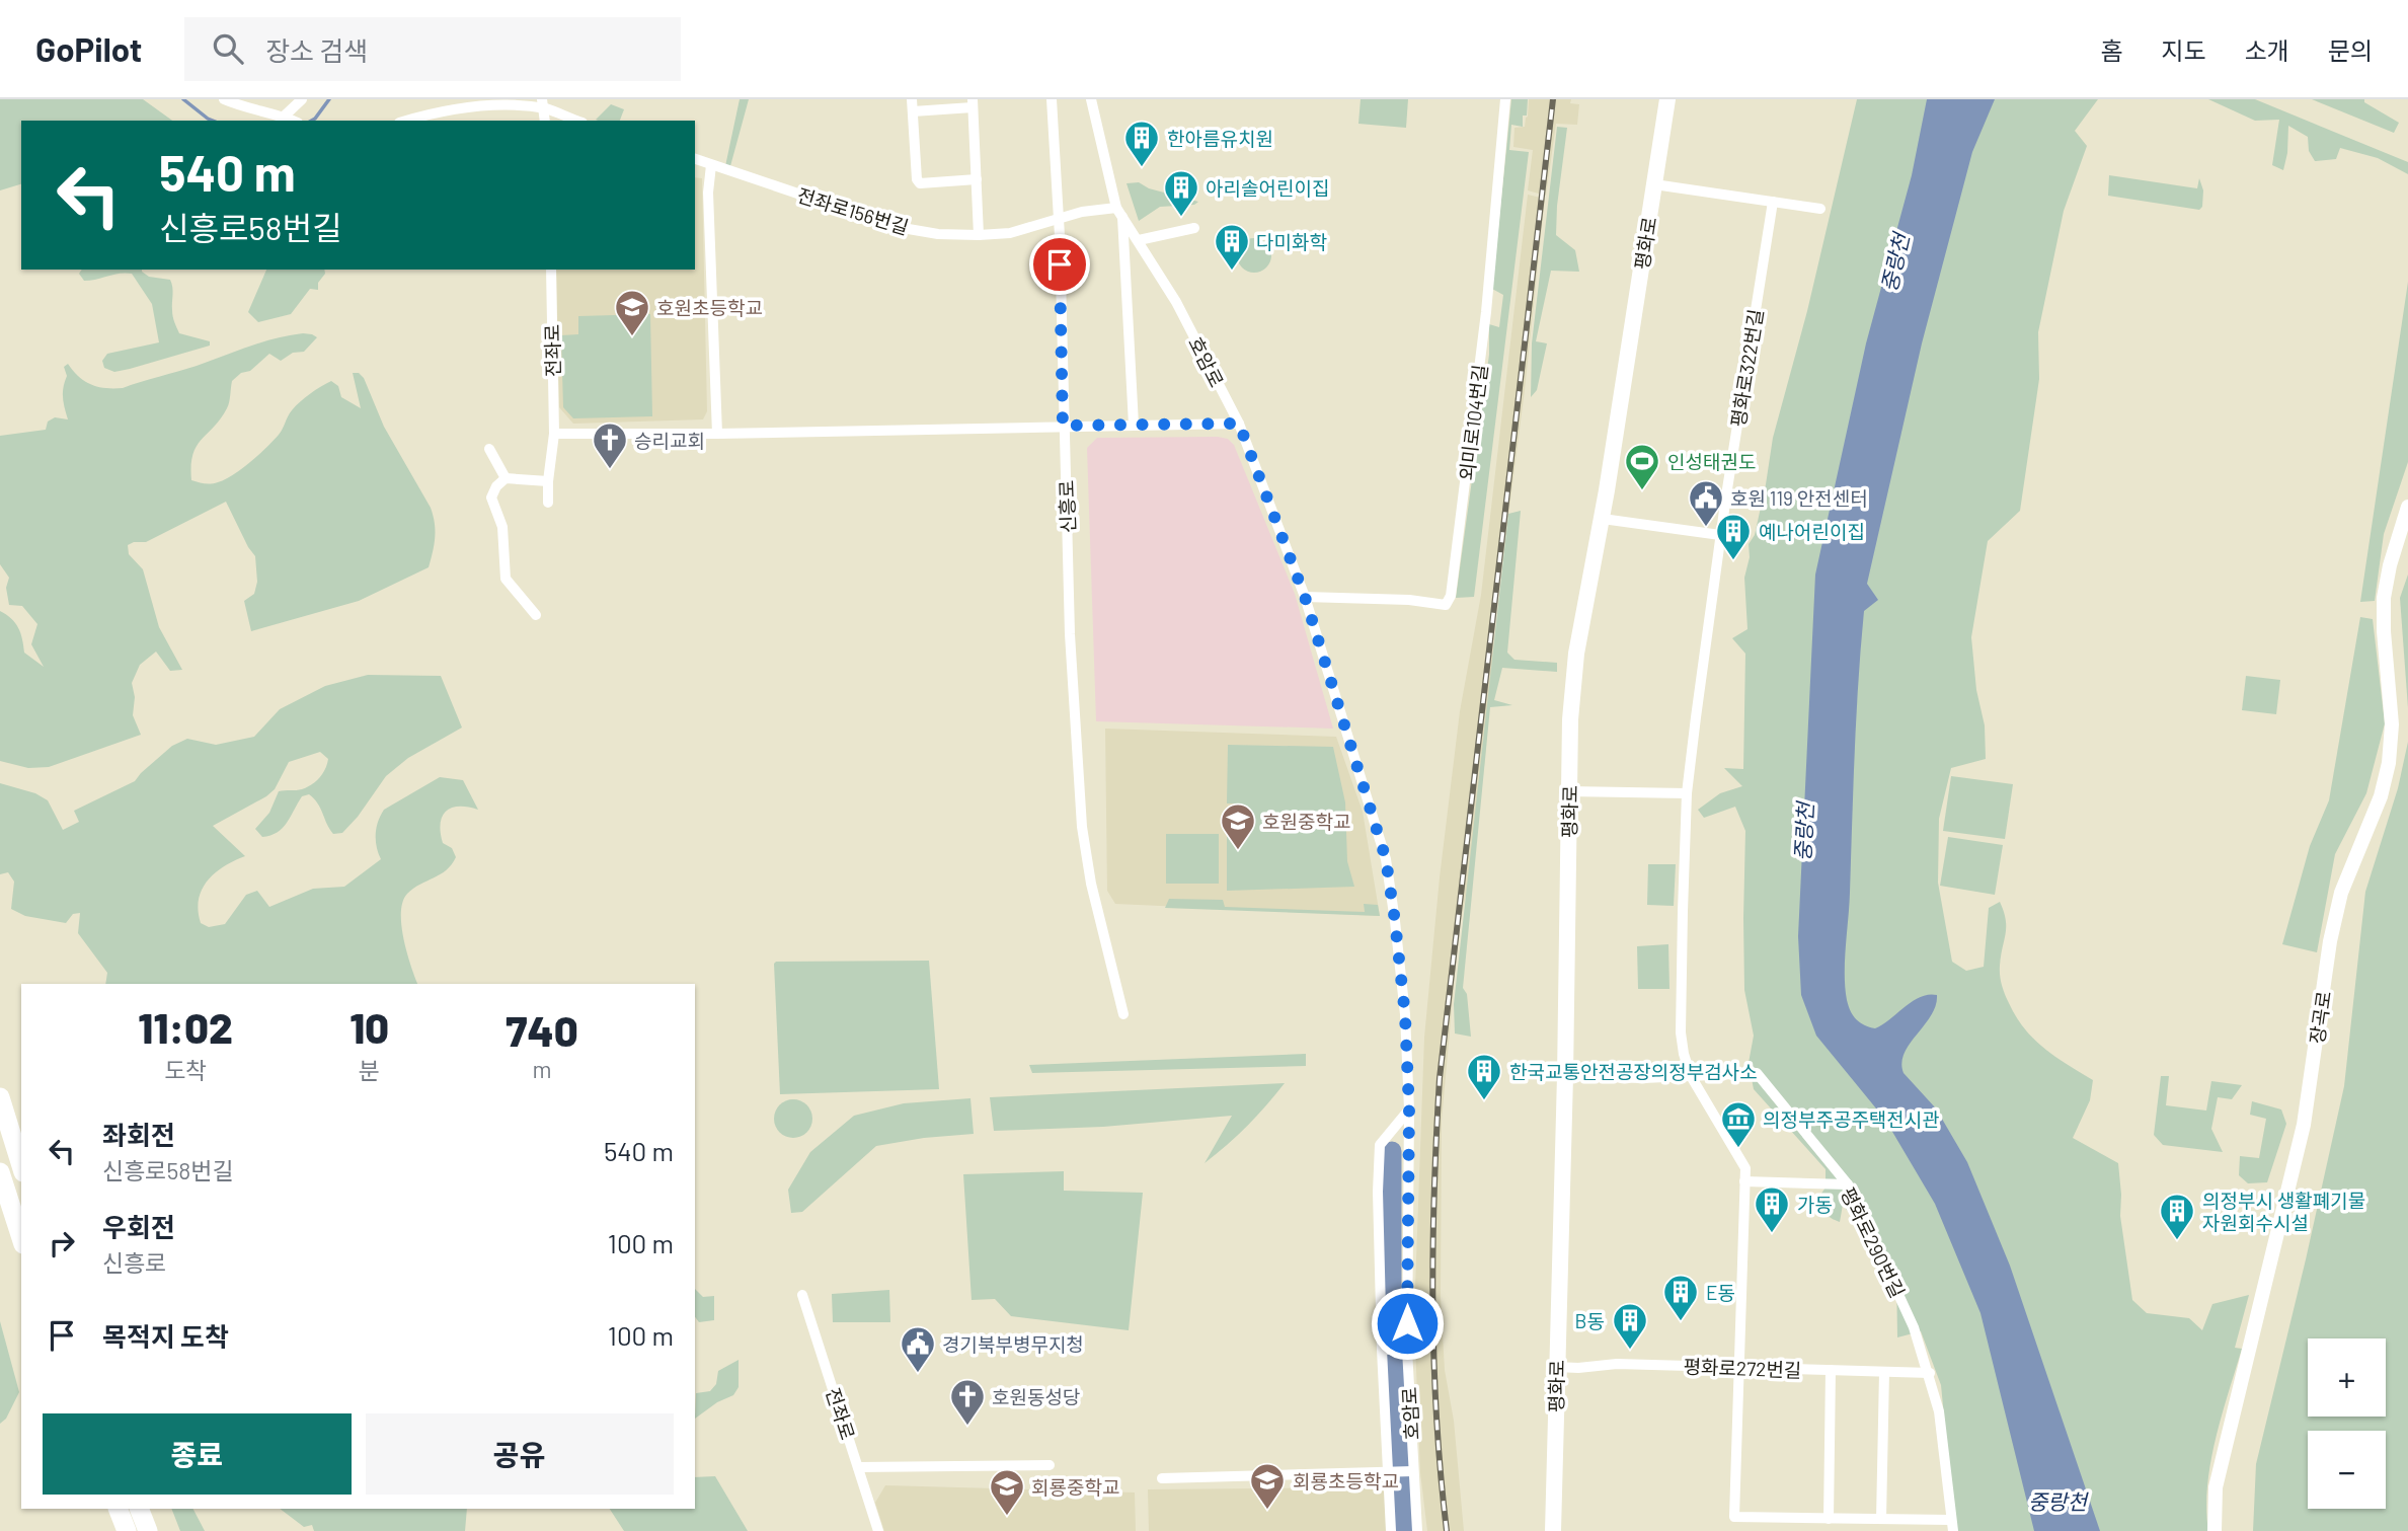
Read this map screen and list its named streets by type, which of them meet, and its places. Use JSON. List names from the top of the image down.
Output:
{
  "streets": {
    "main road": ["평화로"],
    "street": [
      "전좌로156번길",
      "전좌로",
      "호암로",
      "평화로322번길",
      "외미로104번길",
      "신흥로",
      "장곡로",
      "평화로290번길",
      "평화로272번길"
    ]
  },
  "crossings": [
    ["전좌로156번길", "호암로"],
    ["전좌로156번길", "신흥로"],
    ["평화로", "평화로290번길"],
    ["평화로", "평화로272번길"],
    ["호암로", "외미로104번길"],
    ["평화로322번길", "평화로290번길"],
    ["평화로322번길", "평화로272번길"],
    ["평화로290번길", "평화로272번길"]
  ],
  "water": ["중랑천"],
  "places": {
    "building": [
      "한아름유치원",
      "아리솔어린이집",
      "다미화학",
      "예나어린이집",
      "한국교통안전공장의정부검사소",
      "가동",
      "의정부시 생활폐기물 자원회수시설",
      "E동",
      "B동"
    ],
    "school or university": [
      "호원초등학교",
      "호원중학교",
      "회룡초등학교",
      "회룡중학교"
    ],
    "church": ["승리교회", "호원동성당"],
    "sports": ["인성태권도"],
    "public building": ["호원 119 안전센터", "경기북부병무지청"],
    "museum": ["의정부주공주택전시관"]
  },
  "page": {
    "header": "GoPilot",
    "search": "장소 검색",
    "nav": [
      "홈",
      "지도",
      "소개",
      "문의"
    ],
    "turn": ["540 m", "신흥로58번길"],
    "eta": [
      "11:02",
      "도착",
      "10",
      "분",
      "740",
      "m"
    ],
    "list": [
      {
        "name": "좌회전",
        "note": "신흥로58번길",
        "value": "540 m"
      },
      {
        "name": "우회전",
        "note": "신흥로",
        "value": "100 m"
      },
      {
        "name": "목적지 도착",
        "value": "100 m"
      }
    ],
    "map_buttons": ["+", "−"],
    "buttons": ["종료", "공유"]
  }
}
